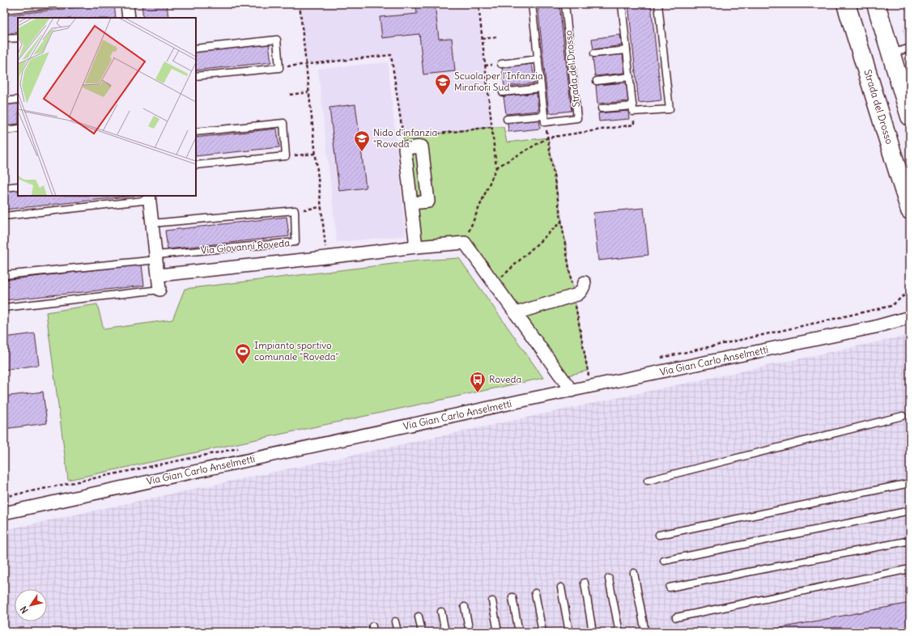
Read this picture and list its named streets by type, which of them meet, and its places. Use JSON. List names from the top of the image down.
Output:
{
  "streets": {
    "street": ["Strada del Drosso", "Via Giovanni Roveda", "Via Gian Carlo Anselmetti"]
  },
  "places": {
    "school or university": ["Scuola per l'Infanzia Mirafiori Sud", "Nido d'infanzia \"Roveda\""],
    "sports": ["Impianto sportivo comunale \"Roveda\""],
    "bus stop": ["Roveda"]
  },
  "north": "bottom left"
}
